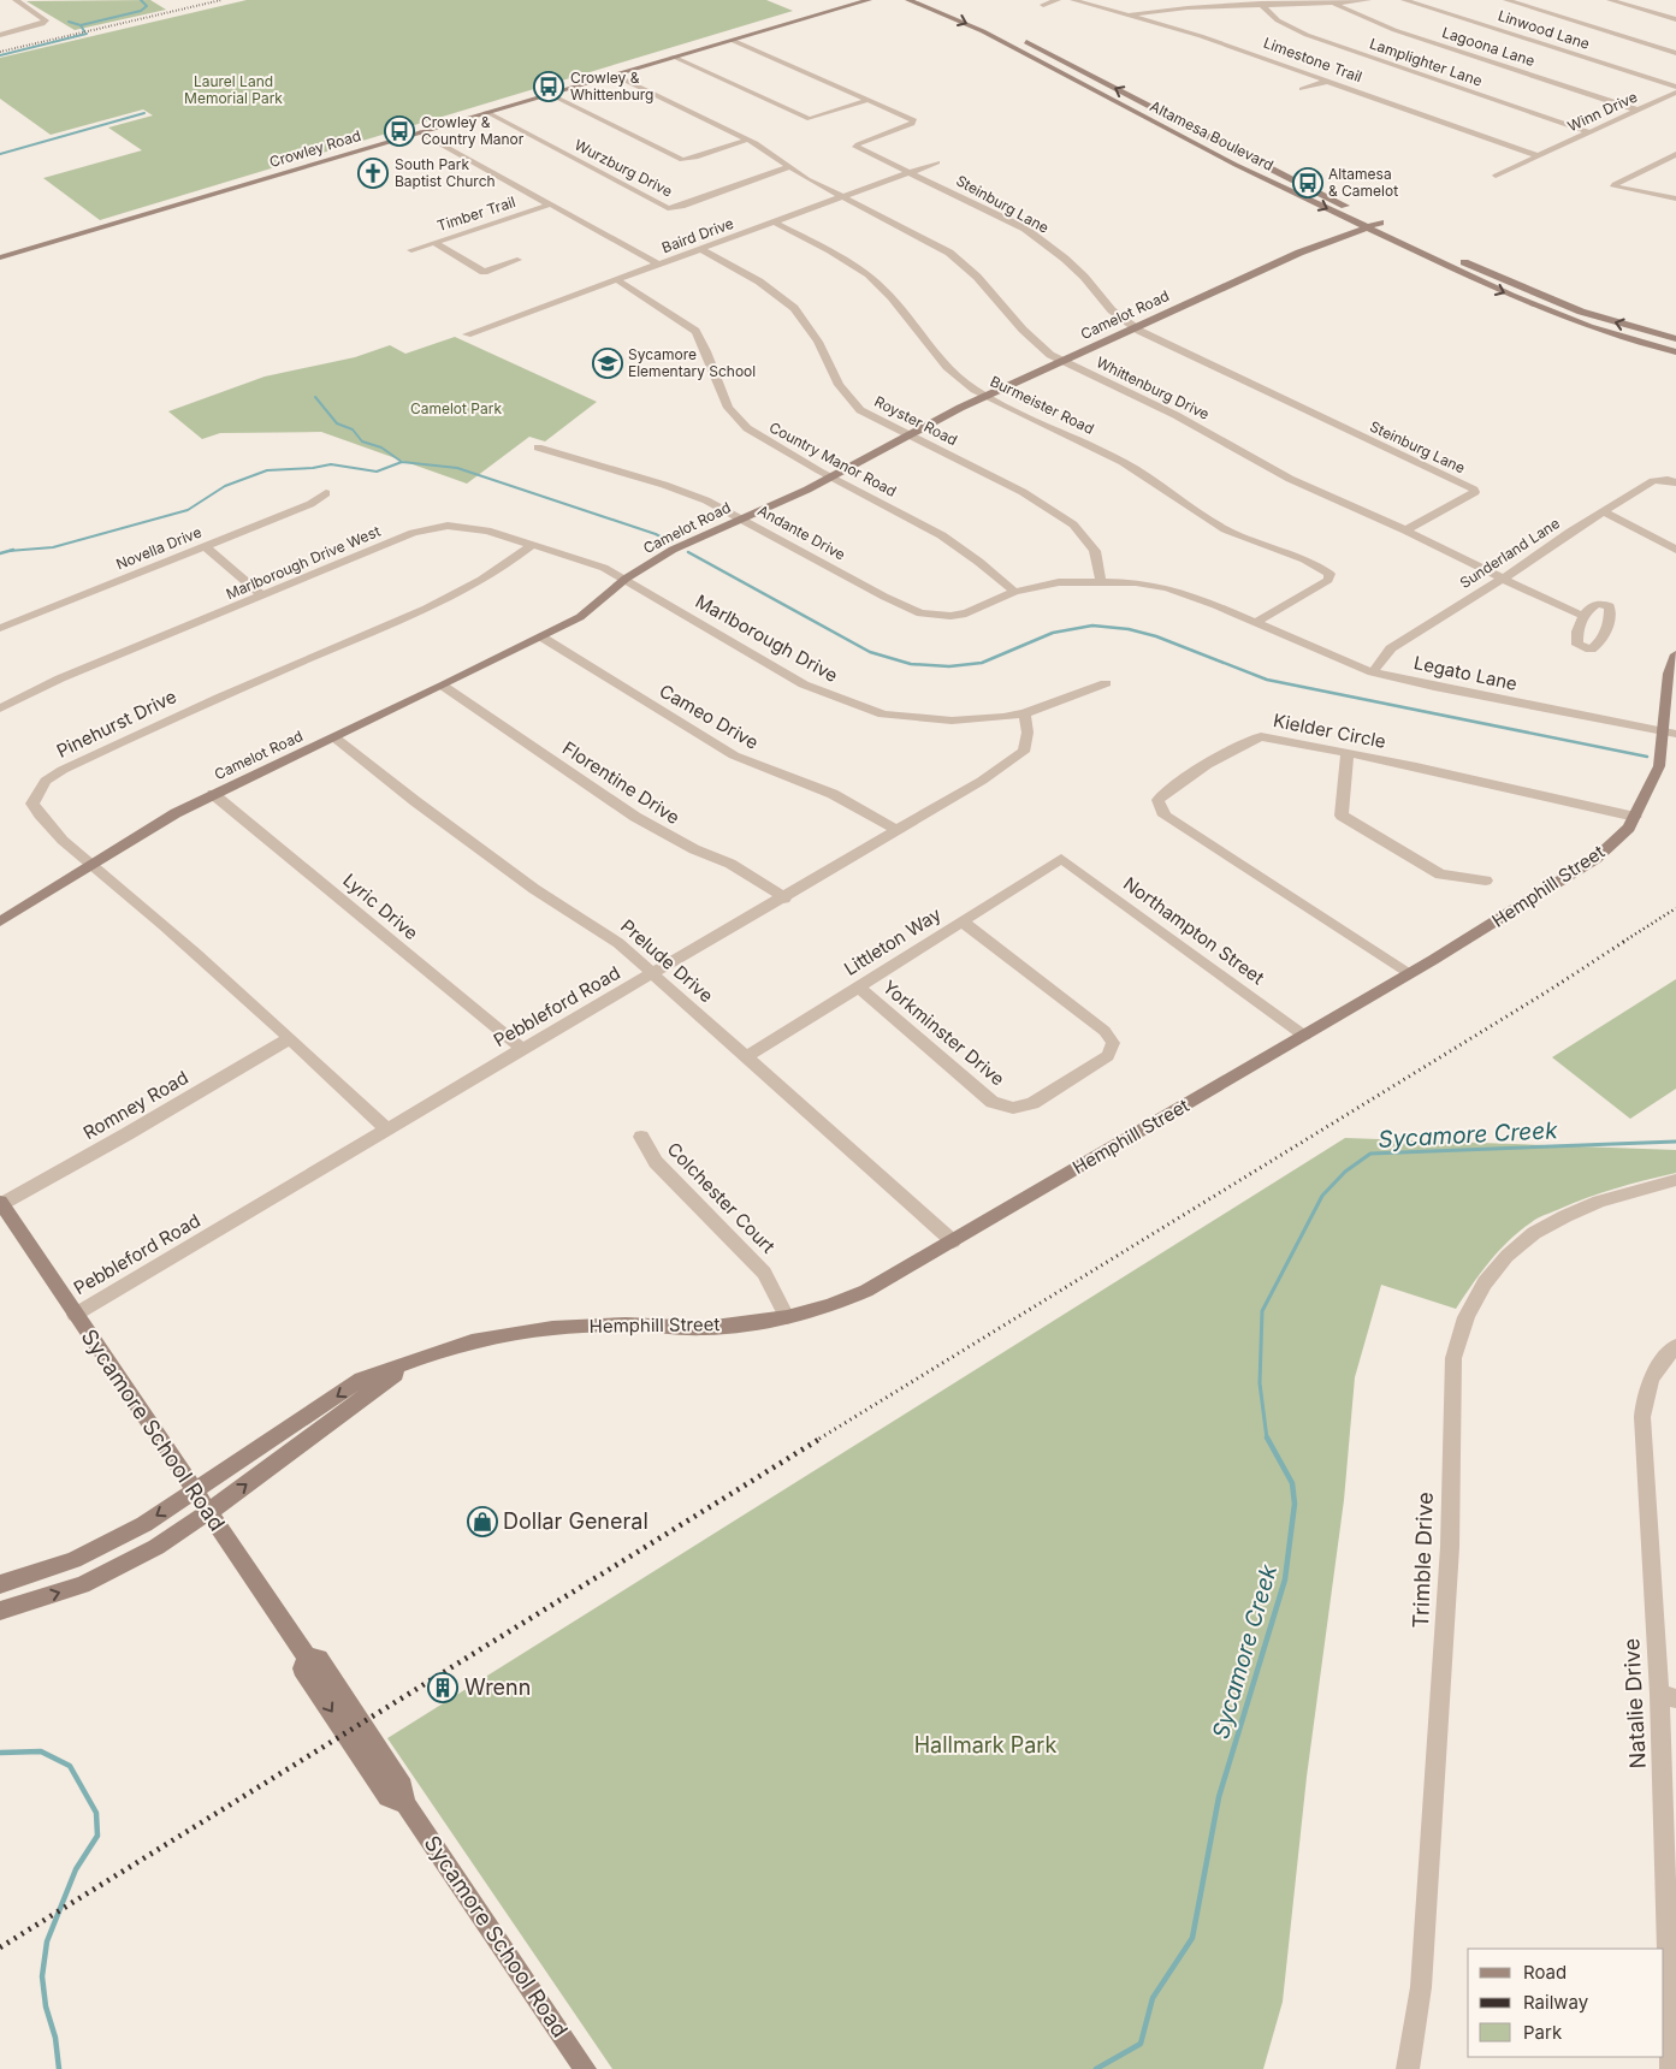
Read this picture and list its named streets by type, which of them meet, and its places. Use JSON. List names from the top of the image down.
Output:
{
  "streets": {
    "main road": [
      "Altamesa Boulevard",
      "Crowley Road",
      "Camelot Road",
      "Hemphill Street",
      "Sycamore School Road"
    ],
    "street": [
      "Linwood Lane",
      "Lagoona Lane",
      "Limestone Trail",
      "Lamplighter Lane",
      "Winn Drive",
      "Wurzburg Drive",
      "Steinburg Lane",
      "Timber Trail",
      "Baird Drive",
      "Whittenburg Drive",
      "Burmeister Road",
      "Royster Road",
      "Country Manor Road",
      "Andante Drive",
      "Novella Drive",
      "Sunderland Lane",
      "Marlborough Drive West",
      "Marlborough Drive",
      "Legato Lane",
      "Cameo Drive",
      "Pinehurst Drive",
      "Kielder Circle",
      "Florentine Drive",
      "Lyric Drive",
      "Northampton Street",
      "Littleton Way",
      "Prelude Drive",
      "Pebbleford Road",
      "Yorkminster Drive",
      "Romney Road",
      "Colchester Court",
      "Trimble Drive",
      "Natalie Drive"
    ]
  },
  "crossings": [
    ["Lagoona Lane", "Winn Drive"],
    ["Limestone Trail", "Winn Drive"],
    ["Lamplighter Lane", "Winn Drive"],
    ["Altamesa Boulevard", "Camelot Road"],
    ["Crowley Road", "Wurzburg Drive"],
    ["Crowley Road", "Steinburg Lane"],
    ["Crowley Road", "Whittenburg Drive"],
    ["Wurzburg Drive", "Whittenburg Drive"],
    ["Steinburg Lane", "Baird Drive"],
    ["Steinburg Lane", "Camelot Road"],
    ["Steinburg Lane", "Whittenburg Drive"],
    ["Baird Drive", "Whittenburg Drive"],
    ["Baird Drive", "Burmeister Road"],
    ["Baird Drive", "Royster Road"],
    ["Baird Drive", "Country Manor Road"],
    ["Camelot Road", "Whittenburg Drive"],
    ["Camelot Road", "Burmeister Road"],
    ["Camelot Road", "Royster Road"],
    ["Camelot Road", "Country Manor Road"],
    ["Camelot Road", "Andante Drive"],
    ["Camelot Road", "Marlborough Drive West"],
    ["Camelot Road", "Marlborough Drive"],
    ["Camelot Road", "Cameo Drive"],
    ["Camelot Road", "Pinehurst Drive"],
    ["Camelot Road", "Florentine Drive"],
    ["Camelot Road", "Lyric Drive"],
    ["Camelot Road", "Prelude Drive"],
    ["Whittenburg Drive", "Sunderland Lane"],
    ["Burmeister Road", "Legato Lane"],
    ["Royster Road", "Legato Lane"],
    ["Country Manor Road", "Legato Lane"],
    ["Andante Drive", "Legato Lane"],
    ["Sunderland Lane", "Legato Lane"],
    ["Marlborough Drive West", "Marlborough Drive"],
    ["Marlborough Drive West", "Pinehurst Drive"],
    ["Marlborough Drive", "Pebbleford Road"],
    ["Legato Lane", "Hemphill Street"],
    ["Cameo Drive", "Pebbleford Road"],
    ["Pinehurst Drive", "Pebbleford Road"],
    ["Pinehurst Drive", "Romney Road"],
    ["Kielder Circle", "Hemphill Street"],
    ["Florentine Drive", "Pebbleford Road"],
    ["Hemphill Street", "Northampton Street"],
    ["Hemphill Street", "Prelude Drive"],
    ["Hemphill Street", "Colchester Court"],
    ["Hemphill Street", "Sycamore School Road"],
    ["Lyric Drive", "Pebbleford Road"],
    ["Northampton Street", "Littleton Way"],
    ["Littleton Way", "Prelude Drive"],
    ["Littleton Way", "Yorkminster Drive"],
    ["Prelude Drive", "Pebbleford Road"],
    ["Pebbleford Road", "Sycamore School Road"],
    ["Romney Road", "Sycamore School Road"]
  ],
  "water": ["Sycamore Creek"],
  "parks": ["Laurel Land Memorial Park", "Camelot Park", "Hallmark Park"],
  "places": {
    "bus stop": ["Crowley & Whittenburg", "Crowley & Country Manor", "Altamesa & Camelot"],
    "church": ["South Park Baptist Church"],
    "school or university": ["Sycamore Elementary School"],
    "shop": ["Dollar General"],
    "building": ["Wrenn"]
  },
  "legend": ["Road", "Railway", "Park"]
}
